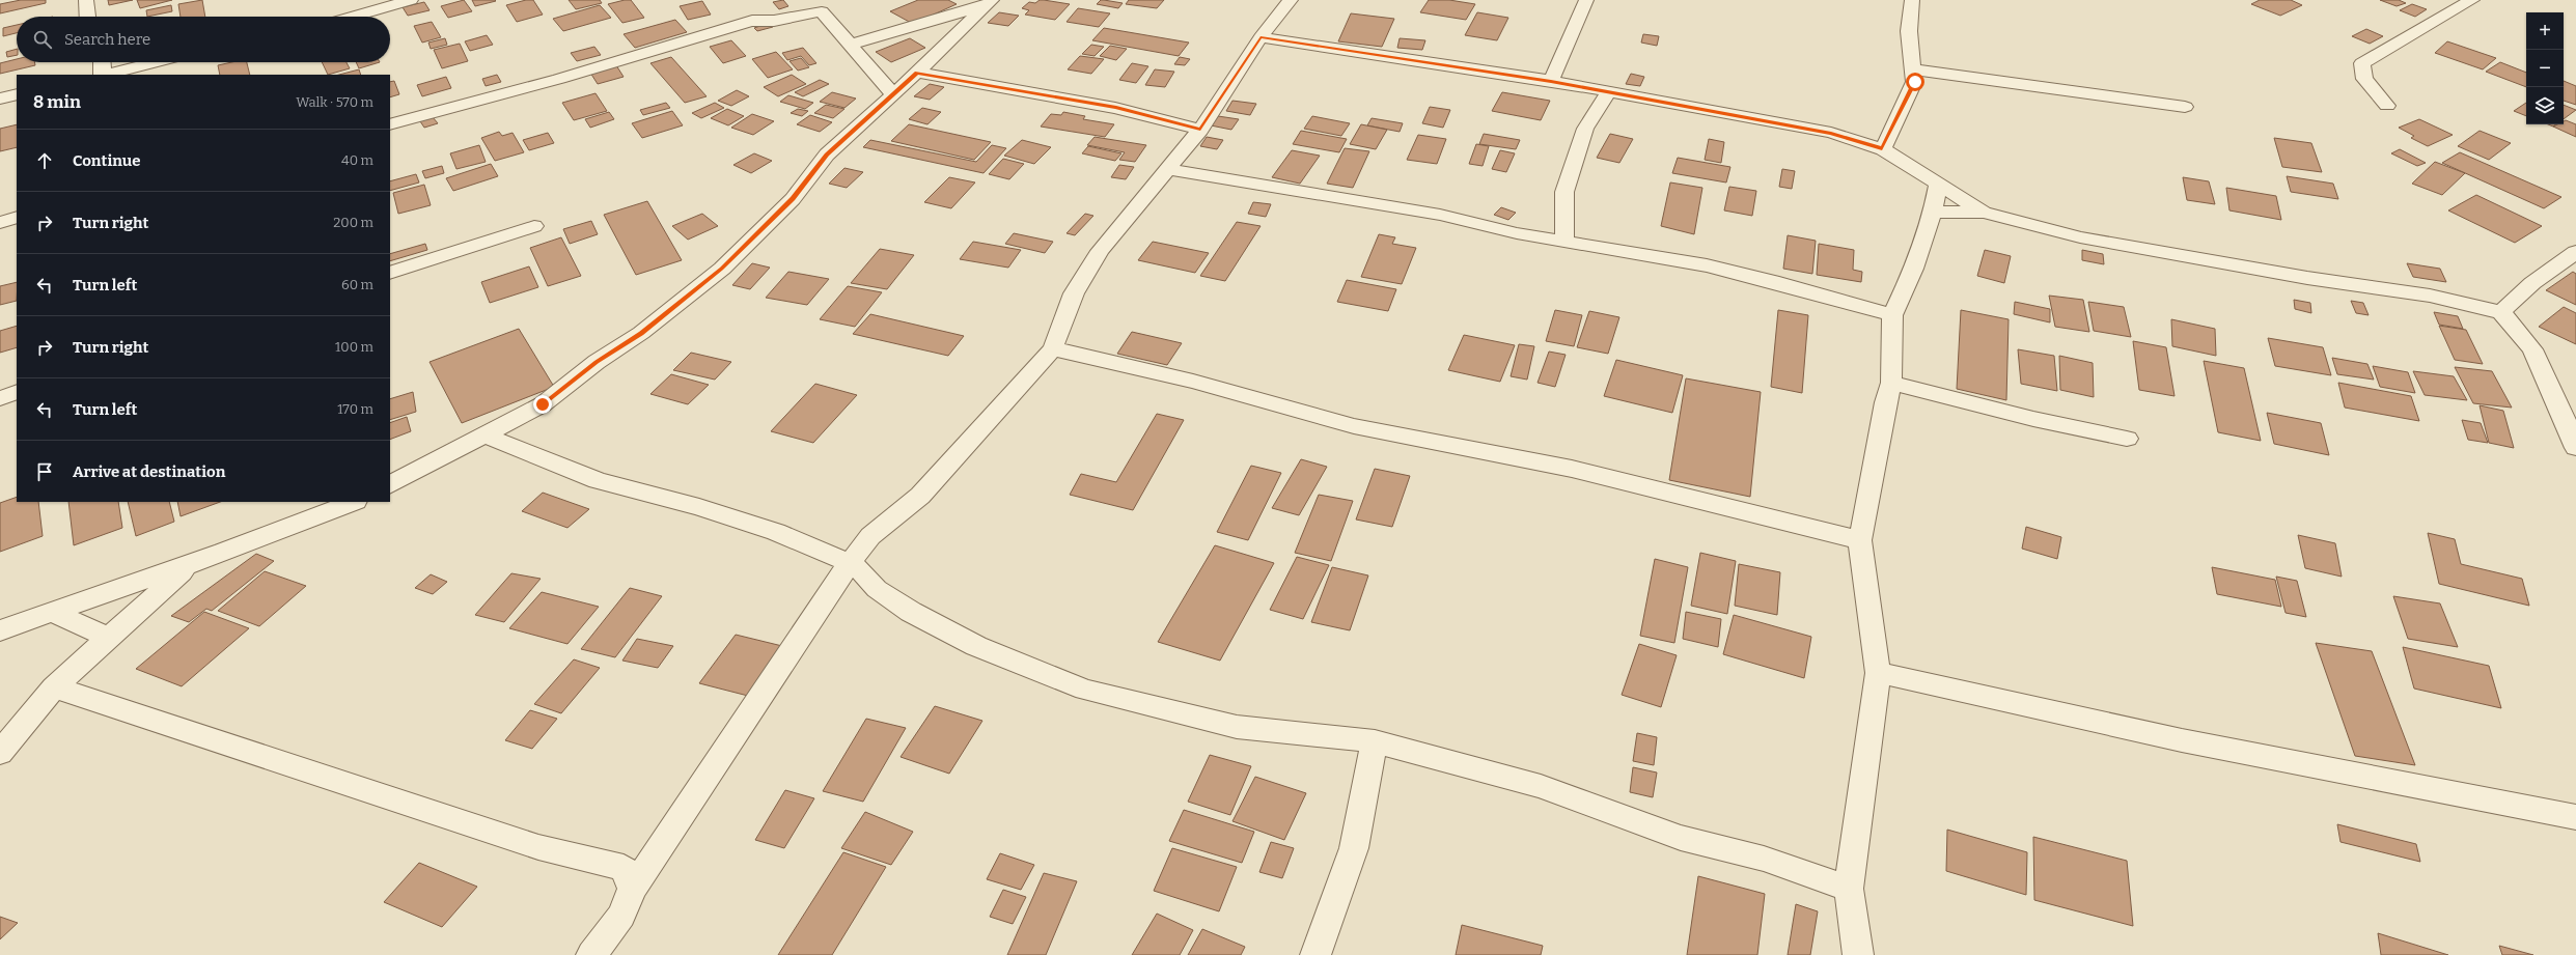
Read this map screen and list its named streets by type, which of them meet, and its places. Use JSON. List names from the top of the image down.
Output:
{
  "page": {
    "map_buttons": ["+", "−"],
    "search": "Search here",
    "heading": ["8 min", "Walk · 570 m"],
    "list": [
      ["Continue", "40 m"],
      ["Turn right", "200 m"],
      ["Turn left", "60 m"],
      ["Turn right", "100 m"],
      ["Turn left", "170 m"],
      "Arrive at destination"
    ]
  }
}
